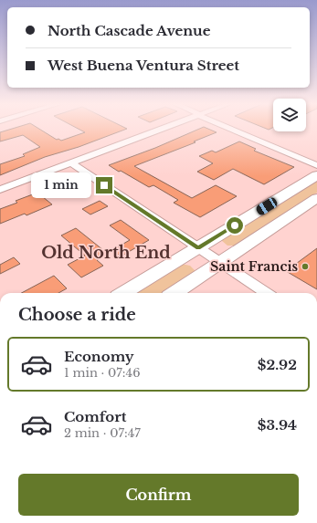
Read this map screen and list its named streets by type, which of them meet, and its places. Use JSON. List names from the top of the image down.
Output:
{
  "districts": ["Old North End"],
  "places": ["Saint Francis"],
  "page": {
    "banner": ["North Cascade Avenue", "West Buena Ventura Street"],
    "bubble": "1 min",
    "heading": "Choose a ride",
    "list": [
      {
        "name": "Economy",
        "note": "1 min · 07:46",
        "value": "$2.92"
      },
      {
        "name": "Comfort",
        "note": "2 min · 07:47",
        "value": "$3.94"
      }
    ],
    "buttons": "Confirm"
  }
}
